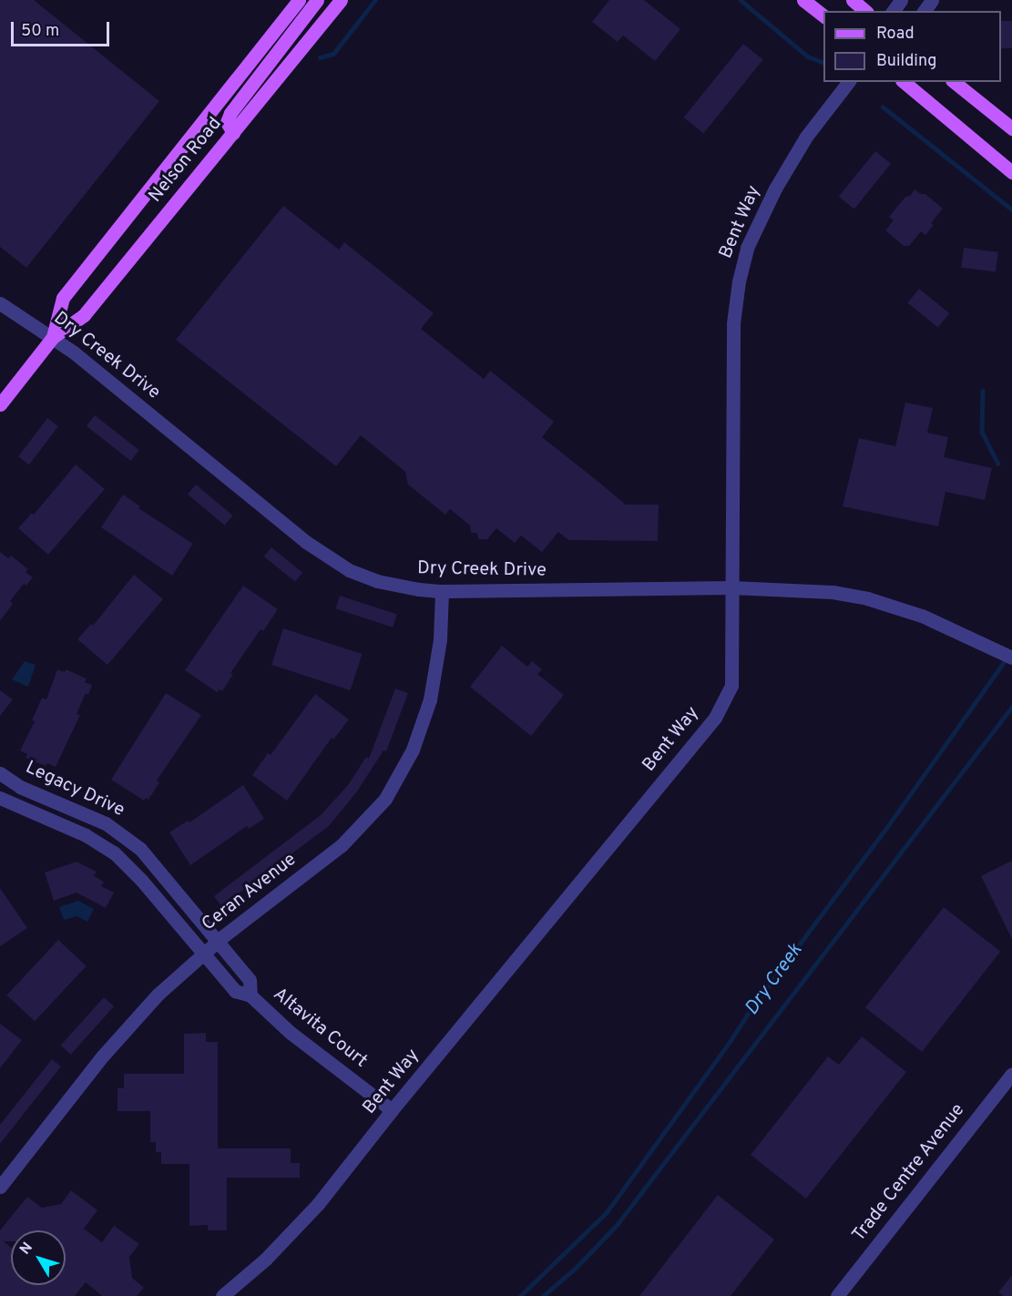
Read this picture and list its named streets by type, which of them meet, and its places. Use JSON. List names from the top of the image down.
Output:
{
  "streets": {
    "main road": ["Nelson Road"],
    "street": [
      "Bent Way",
      "Dry Creek Drive",
      "Legacy Drive",
      "Ceran Avenue",
      "Altavita Court",
      "Trade Centre Avenue"
    ]
  },
  "crossings": [
    ["Nelson Road", "Dry Creek Drive"],
    ["Bent Way", "Dry Creek Drive"],
    ["Bent Way", "Altavita Court"],
    ["Dry Creek Drive", "Ceran Avenue"],
    ["Legacy Drive", "Ceran Avenue"],
    ["Legacy Drive", "Altavita Court"],
    ["Ceran Avenue", "Altavita Court"]
  ],
  "water": ["Dry Creek"],
  "legend": ["Road", "Building"],
  "scale_bar": "50 m",
  "north": "top left"
}
